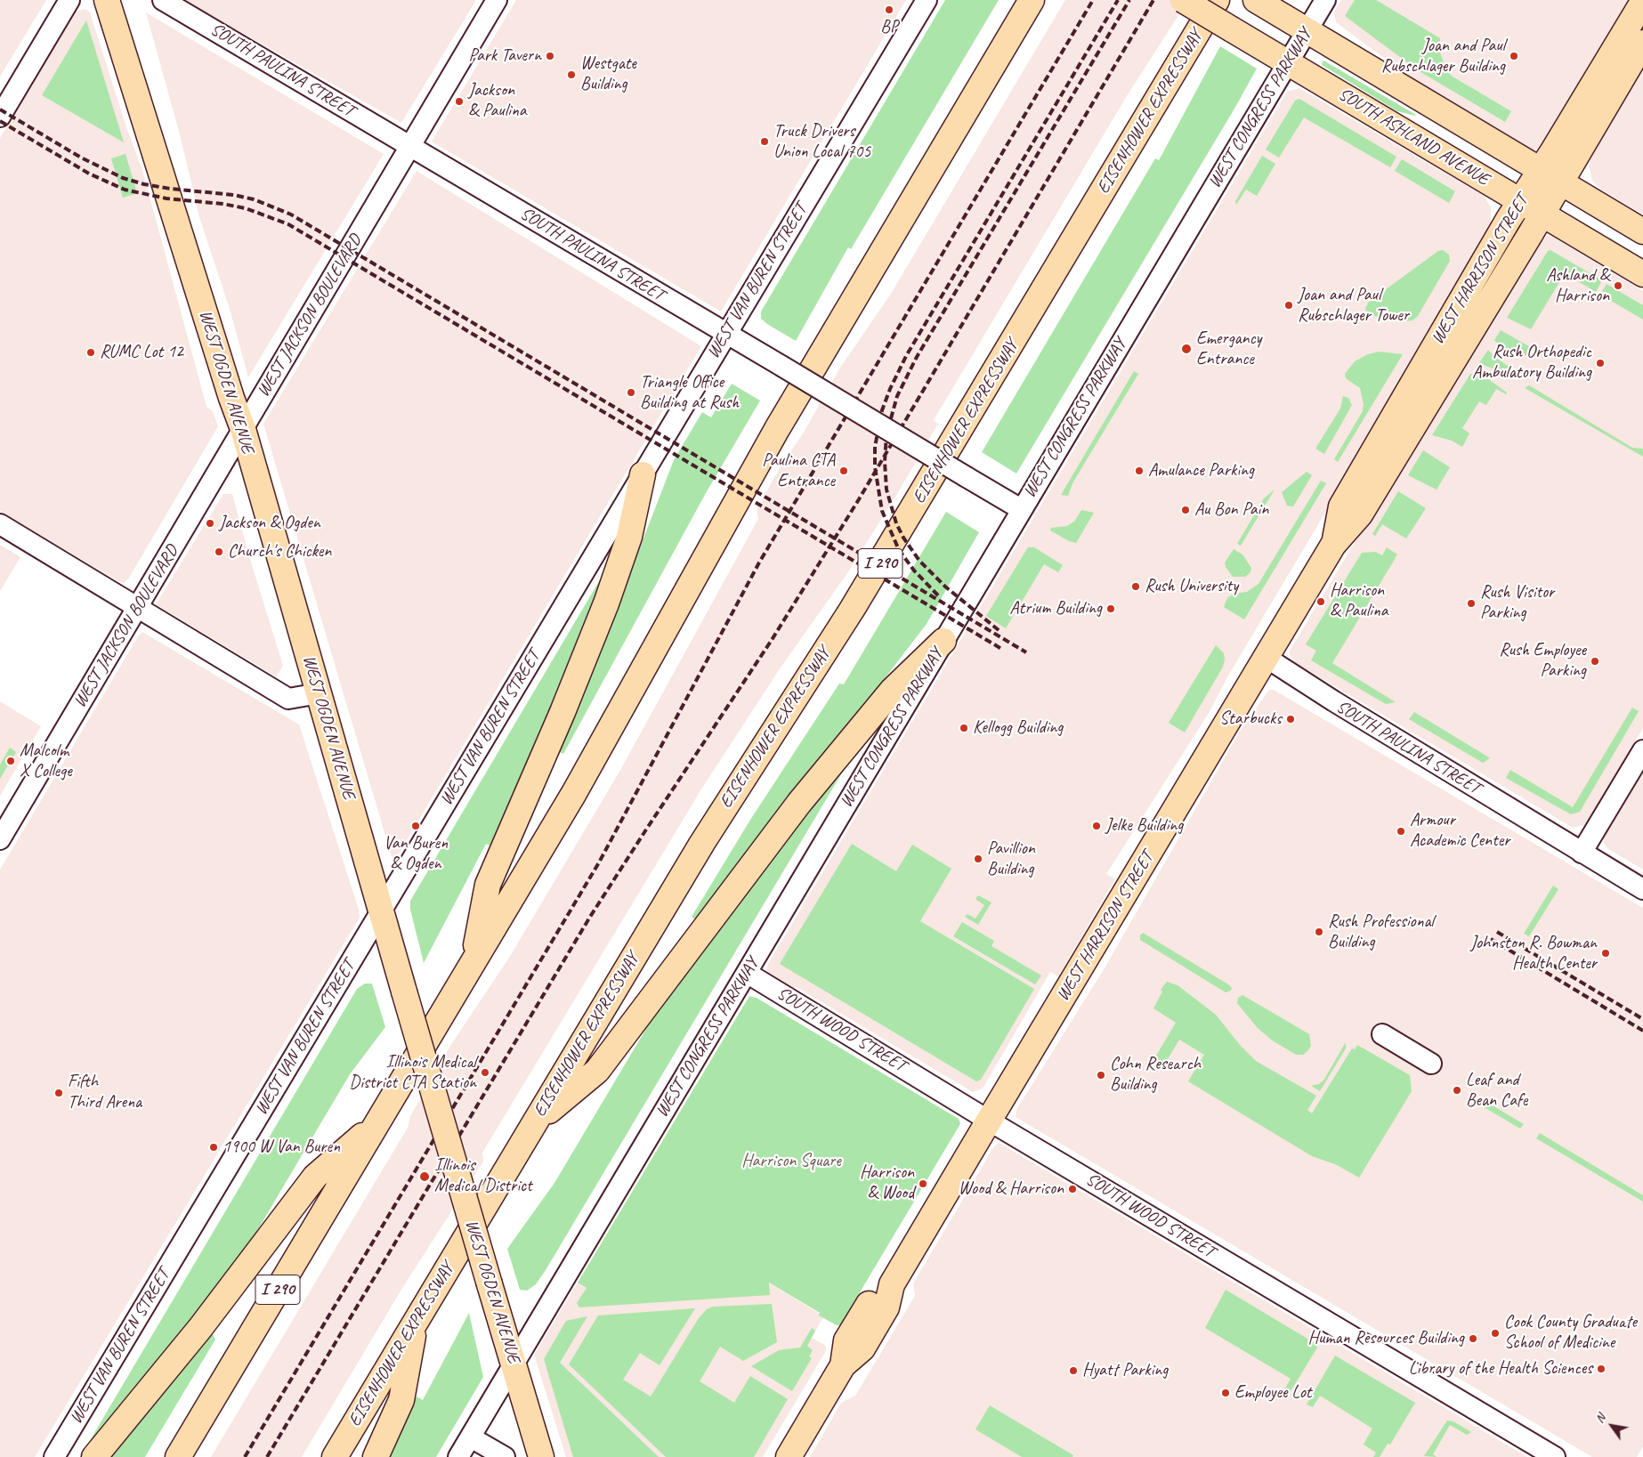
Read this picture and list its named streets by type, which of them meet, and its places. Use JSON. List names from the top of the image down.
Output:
{
  "streets": {
    "main road": [
      "EISENHOWER EXPRESSWAY",
      "SOUTH ASHLAND AVENUE",
      "WEST HARRISON STREET",
      "WEST OGDEN AVENUE",
      "I 290"
    ],
    "street": [
      "SOUTH PAULINA STREET",
      "WEST CONGRESS PARKWAY",
      "WEST VAN BUREN STREET",
      "WEST JACKSON BOULEVARD",
      "SOUTH WOOD STREET"
    ]
  },
  "crossings": [
    ["SOUTH PAULINA STREET", "WEST CONGRESS PARKWAY"],
    ["SOUTH PAULINA STREET", "WEST HARRISON STREET"],
    ["SOUTH PAULINA STREET", "WEST VAN BUREN STREET"],
    ["SOUTH PAULINA STREET", "WEST JACKSON BOULEVARD"],
    ["WEST CONGRESS PARKWAY", "SOUTH ASHLAND AVENUE"],
    ["WEST CONGRESS PARKWAY", "WEST OGDEN AVENUE"],
    ["WEST CONGRESS PARKWAY", "SOUTH WOOD STREET"],
    ["SOUTH ASHLAND AVENUE", "WEST HARRISON STREET"],
    ["WEST HARRISON STREET", "SOUTH WOOD STREET"],
    ["WEST VAN BUREN STREET", "WEST OGDEN AVENUE"],
    ["WEST JACKSON BOULEVARD", "WEST OGDEN AVENUE"]
  ],
  "parks": ["Harrison Square"],
  "places": [
    "BP",
    "Park Tavern",
    "Joan and Paul Rubschlager Building",
    "Westgate Building",
    "Jackson & Paulina",
    "Truck Drivers Union Local 705",
    "Ashland & Harrison",
    "Joan and Paul Rubschlager Tower",
    "Emergancy Entrance",
    "RUMC Lot 12",
    "Rush Orthopedic Ambulatory Building",
    "Triangle Office Building at Rush",
    "Paulina CTA Entrance",
    "Amulance Parking",
    "Au Bon Pain",
    "Jackson & Ogden",
    "Church's Chicken",
    "Rush University",
    "Harrison & Paulina",
    "Rush Visitor Parking",
    "Atrium Building",
    "Rush Employee Parking",
    "Starbucks",
    "Kellogg Building",
    "Malcolm X College",
    "Van Buren & Ogden",
    "Jelke Building",
    "Armour Academic Center",
    "Pavillion Building",
    "Rush Professional Building",
    "Johnston R. Bowman Health Center",
    "Illinois Medical District CTA Station",
    "Cohn Research Building",
    "Leaf and Bean Cafe",
    "Fifth Third Arena",
    "1900 W Van Buren",
    "Illinois Medical District",
    "Harrison & Wood",
    "Wood & Harrison",
    "Cook County Graduate School of Medicine",
    "Human Resources Building",
    "Library of the Health Sciences",
    "Hyatt Parking",
    "Employee Lot"
  ],
  "north": "top left"
}
